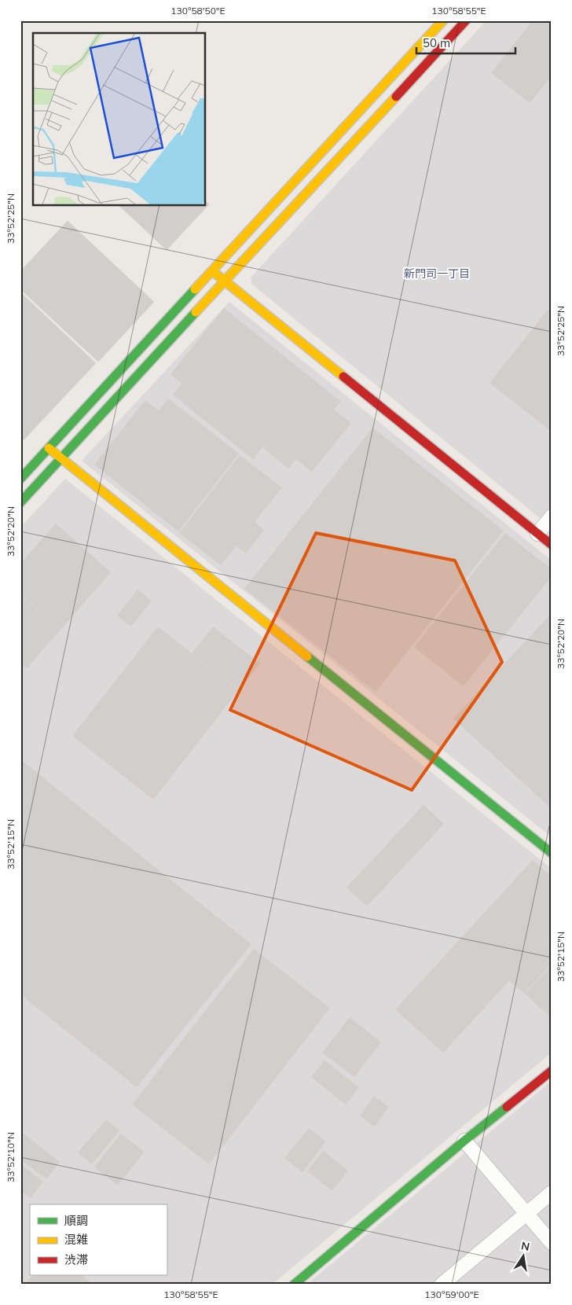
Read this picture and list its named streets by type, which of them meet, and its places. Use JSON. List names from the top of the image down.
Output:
{
  "districts": ["新門司一丁目"],
  "legend": ["順調", "混雑", "渋滞"],
  "scale_bar": "50 m",
  "north": "top",
  "coordinates": [
    "130°58'50\"E",
    "130°58'55\"E",
    "33°52'25\"N",
    "33°52'20\"N",
    "33°52'15\"N",
    "33°52'10\"N",
    "130°59'00\"E"
  ]
}
